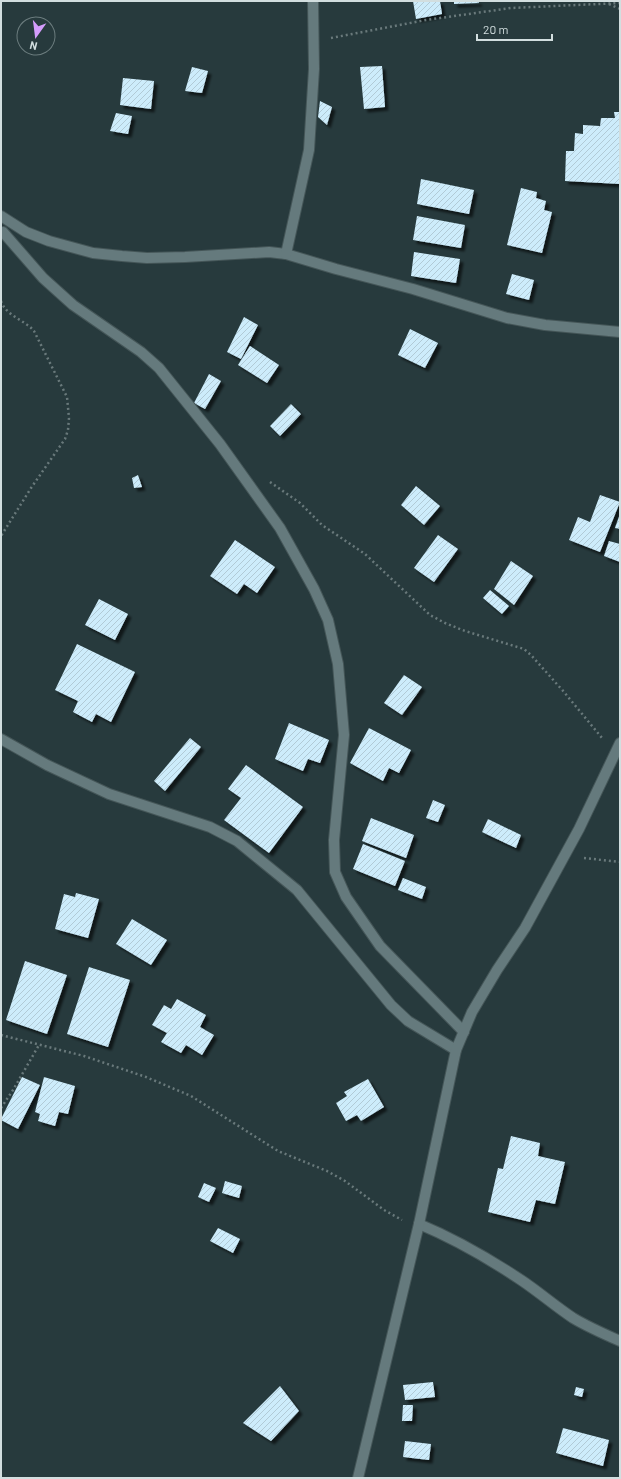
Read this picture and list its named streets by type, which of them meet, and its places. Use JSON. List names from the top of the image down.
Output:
{
  "scale_bar": "20 m",
  "north": "bottom"
}
